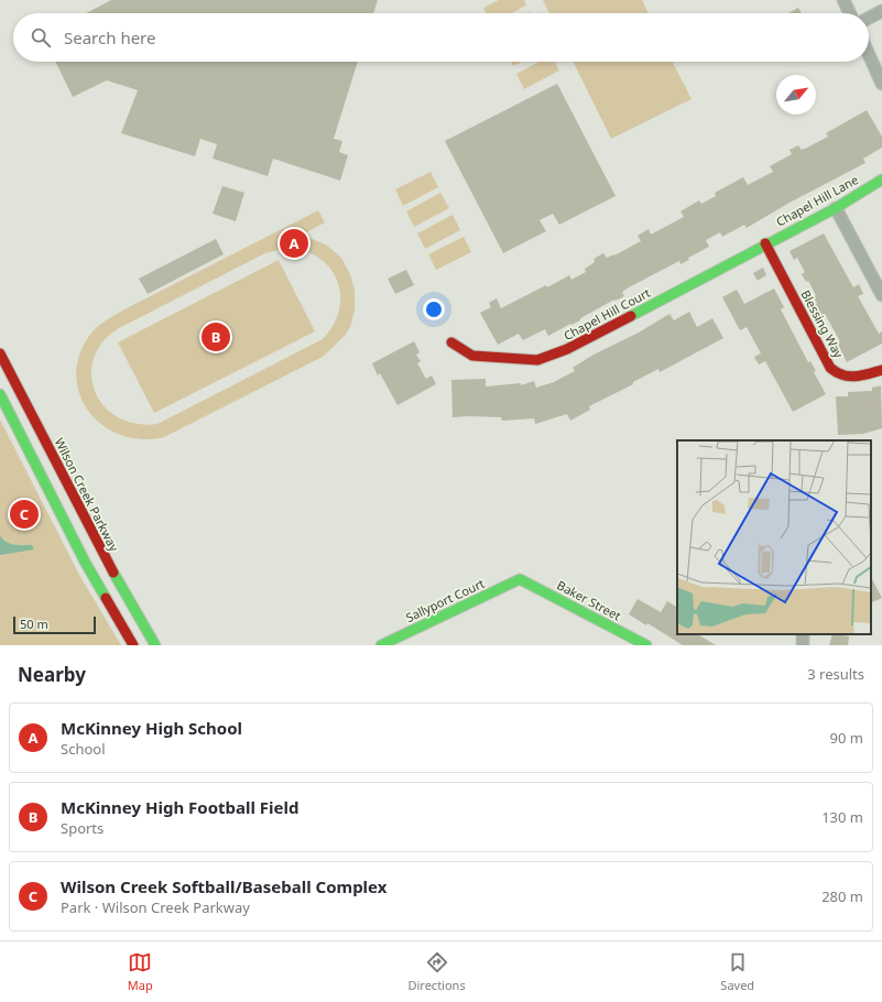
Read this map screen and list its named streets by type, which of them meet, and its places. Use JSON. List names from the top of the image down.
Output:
{
  "streets": {
    "street": [
      "Chapel Hill Lane",
      "Chapel Hill Court",
      "Blessing Way",
      "Wilson Creek Parkway",
      "Sallyport Court",
      "Baker Street"
    ]
  },
  "crossings": [
    ["Chapel Hill Lane", "Chapel Hill Court"],
    ["Chapel Hill Lane", "Blessing Way"],
    ["Chapel Hill Court", "Blessing Way"],
    ["Sallyport Court", "Baker Street"]
  ],
  "scale_bar": "50 m",
  "north": "top right",
  "page": {
    "search": "Search here",
    "pins": ["A", "B", "C"],
    "scale": "50 m",
    "heading": ["Nearby", "3 results"],
    "list": [
      {
        "mark": "A",
        "name": "McKinney High School",
        "note": "School",
        "value": "90 m"
      },
      {
        "mark": "B",
        "name": "McKinney High Football Field",
        "note": "Sports",
        "value": "130 m"
      },
      {
        "mark": "C",
        "name": "Wilson Creek Softball/Baseball Complex",
        "note": "Park · Wilson Creek Parkway",
        "value": "280 m"
      }
    ],
    "nav": ["Map", "Directions", "Saved"]
  }
}
